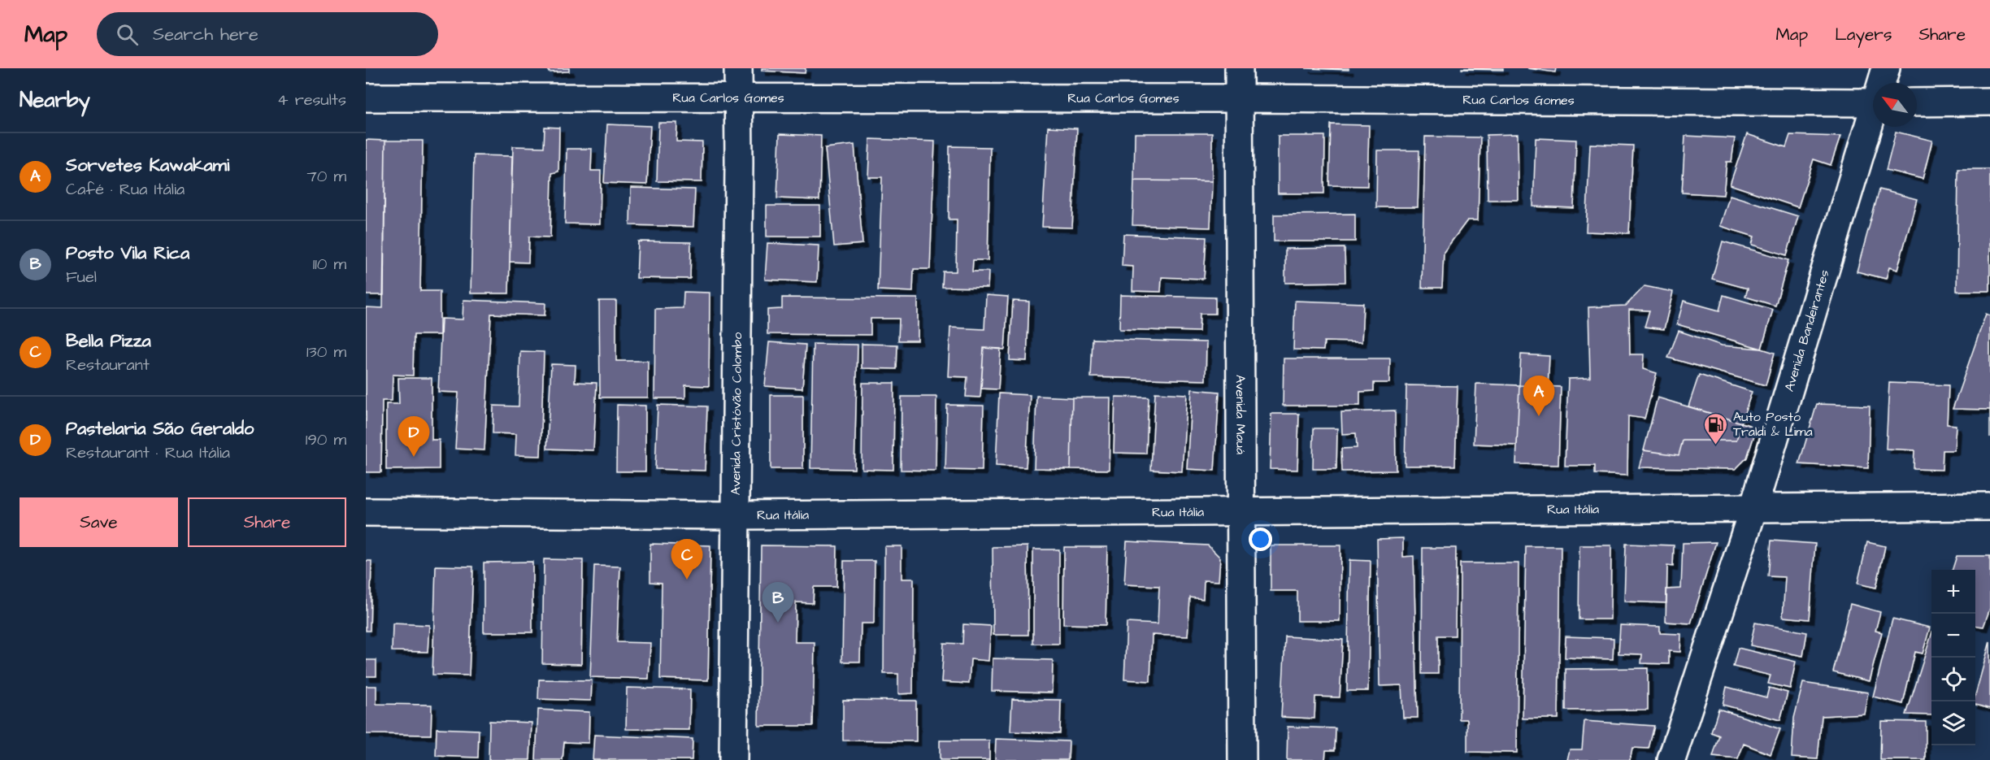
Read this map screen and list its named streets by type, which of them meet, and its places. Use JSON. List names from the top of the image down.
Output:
{
  "streets": {
    "street": [
      "Rua Carlos Gomes",
      "Avenida Bandeirantes",
      "Avenida Cristóvão Colombo",
      "Avenida Mauá",
      "Rua Itália"
    ]
  },
  "crossings": [
    ["Rua Carlos Gomes", "Avenida Cristóvão Colombo"],
    ["Rua Carlos Gomes", "Avenida Mauá"],
    ["Avenida Bandeirantes", "Rua Itália"],
    ["Avenida Cristóvão Colombo", "Rua Itália"],
    ["Avenida Mauá", "Rua Itália"]
  ],
  "places": {
    "fuel station": ["Auto Posto Traldi & Lima"]
  },
  "north": "top left",
  "page": {
    "header": "Map",
    "search": "Search here",
    "nav": ["Map", "Layers", "Share"],
    "heading": ["Nearby", "4 results"],
    "list": [
      {
        "mark": "A",
        "name": "Sorvetes Kawakami",
        "note": "Café · Rua Itália",
        "value": "70 m"
      },
      {
        "mark": "B",
        "name": "Posto Vila Rica",
        "note": "Fuel",
        "value": "110 m"
      },
      {
        "mark": "C",
        "name": "Bella Pizza",
        "note": "Restaurant",
        "value": "130 m"
      },
      {
        "mark": "D",
        "name": "Pastelaria São Geraldo",
        "note": "Restaurant · Rua Itália",
        "value": "190 m"
      }
    ],
    "pins": [
      "A",
      "D",
      "C",
      "B"
    ],
    "buttons": ["Save", "Share"],
    "map_buttons": ["+", "−"]
  }
}
